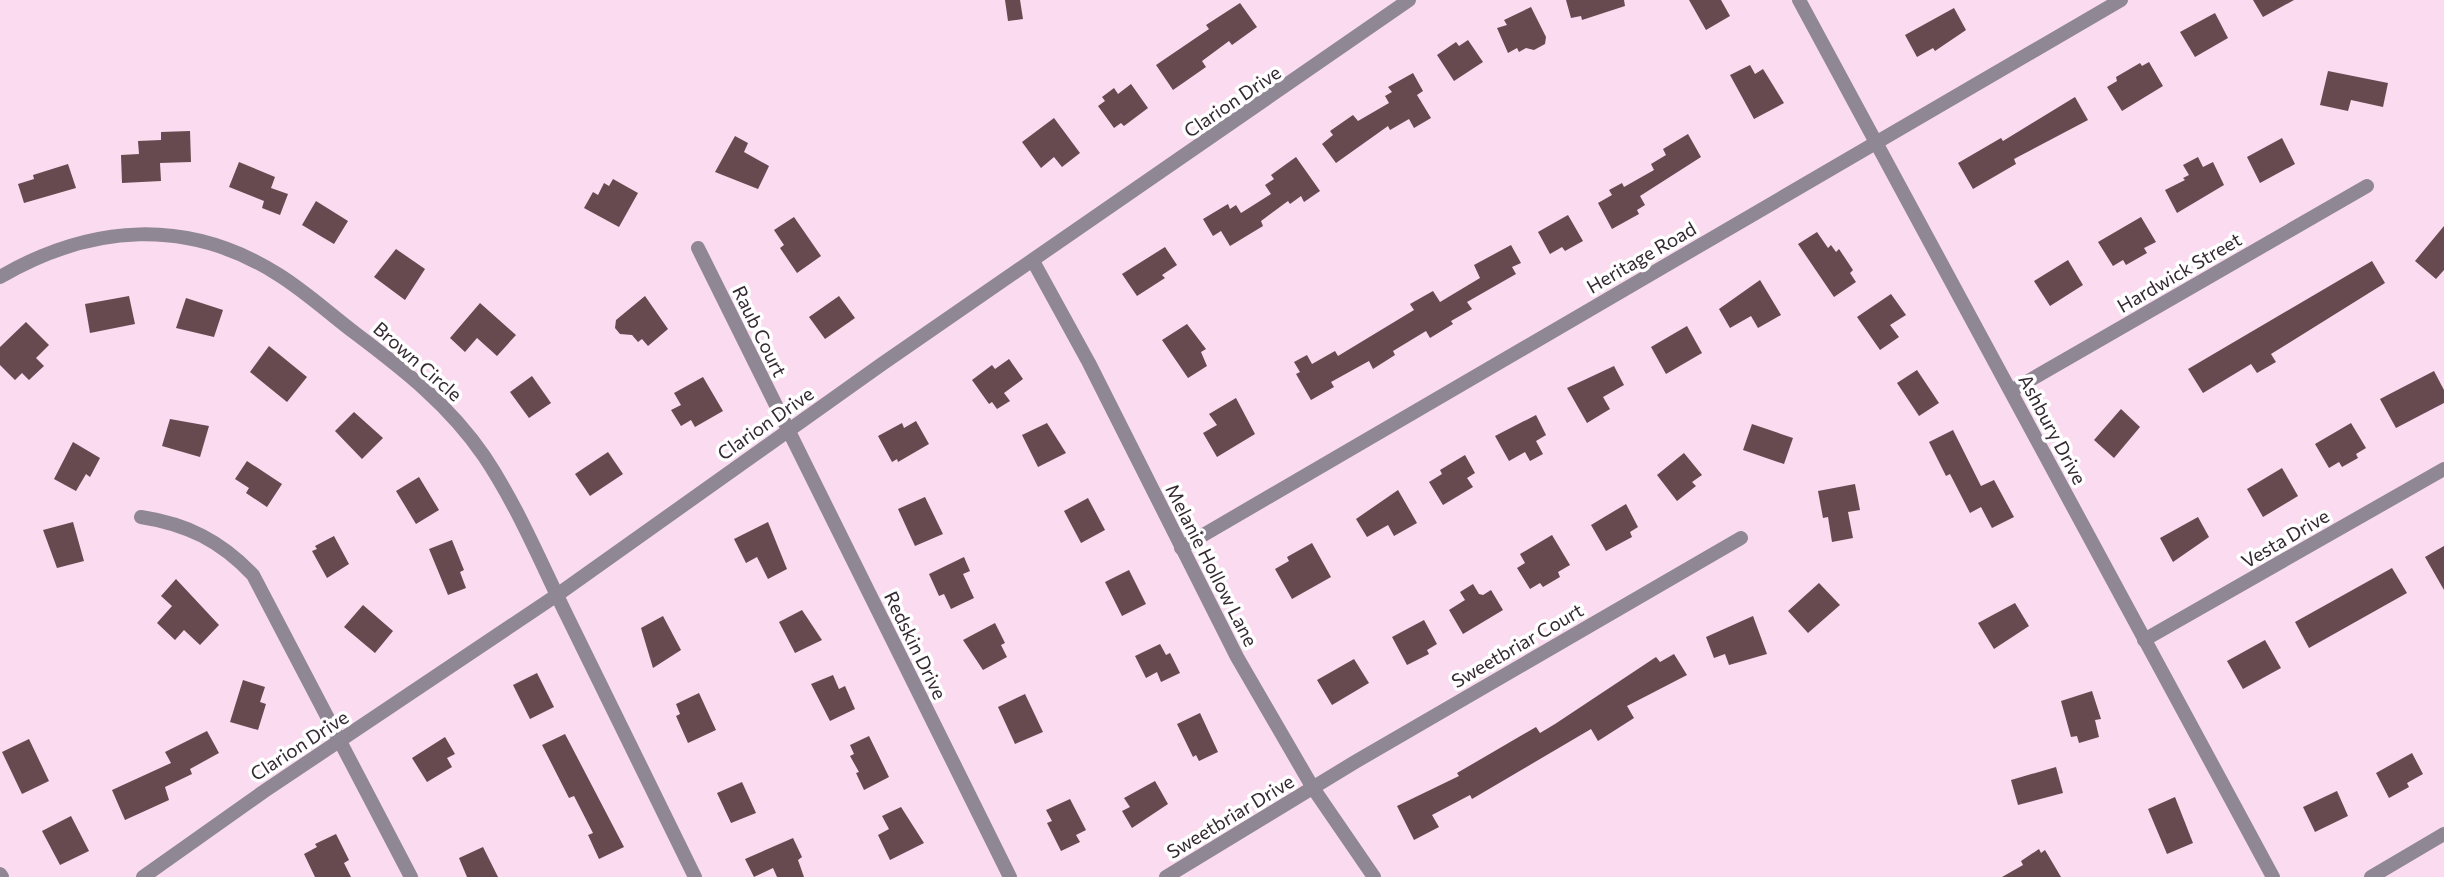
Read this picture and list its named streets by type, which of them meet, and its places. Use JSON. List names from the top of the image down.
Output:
{
  "streets": {
    "street": [
      "Clarion Drive",
      "Heritage Road",
      "Hardwick Street",
      "Raub Court",
      "Brown Circle",
      "Ashbury Drive",
      "Vesta Drive",
      "Melanie Hollow Lane",
      "Redskin Drive",
      "Sweetbriar Court",
      "Sweetbriar Drive"
    ]
  },
  "crossings": [
    ["Clarion Drive", "Raub Court"],
    ["Clarion Drive", "Brown Circle"],
    ["Clarion Drive", "Melanie Hollow Lane"],
    ["Clarion Drive", "Redskin Drive"],
    ["Heritage Road", "Ashbury Drive"],
    ["Heritage Road", "Melanie Hollow Lane"],
    ["Hardwick Street", "Ashbury Drive"],
    ["Raub Court", "Redskin Drive"],
    ["Ashbury Drive", "Vesta Drive"],
    ["Melanie Hollow Lane", "Sweetbriar Court"],
    ["Melanie Hollow Lane", "Sweetbriar Drive"],
    ["Sweetbriar Court", "Sweetbriar Drive"]
  ]
}
